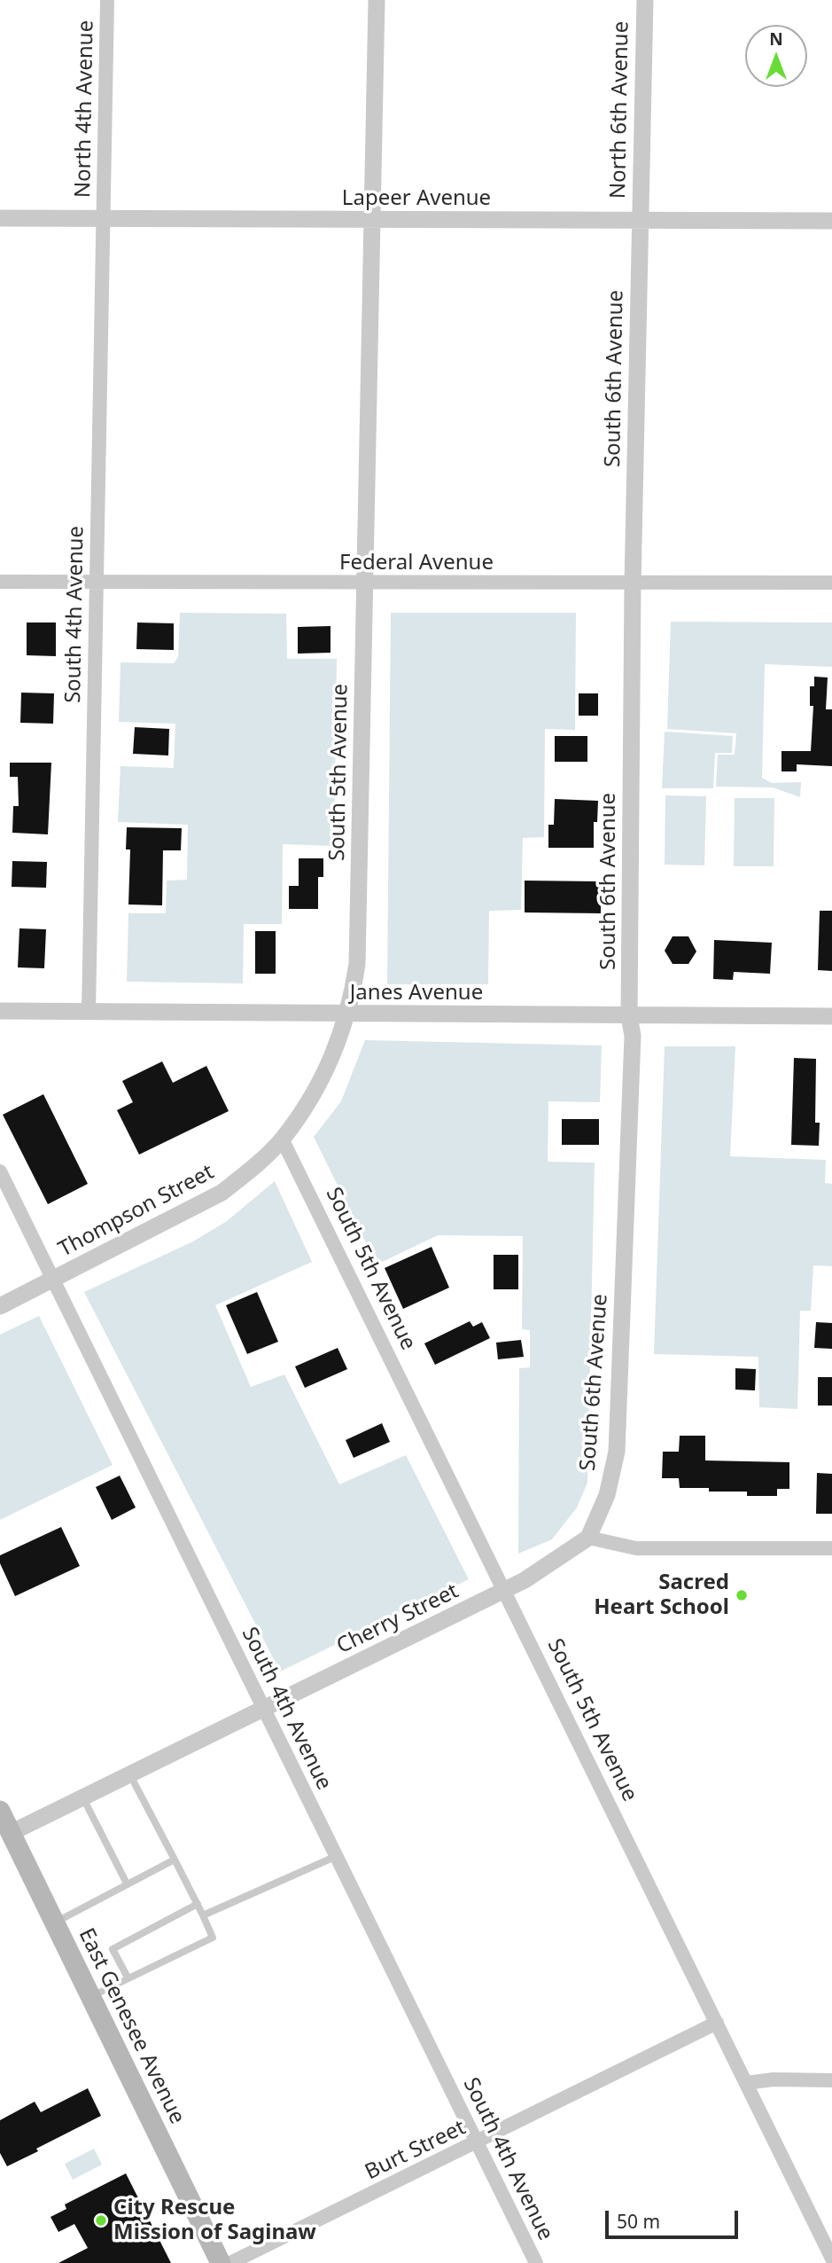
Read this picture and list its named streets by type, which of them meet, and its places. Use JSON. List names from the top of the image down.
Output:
{
  "streets": {
    "main road": ["East Genesee Avenue"],
    "street": [
      "North 4th Avenue",
      "North 6th Avenue",
      "Lapeer Avenue",
      "South 6th Avenue",
      "Federal Avenue",
      "South 4th Avenue",
      "South 5th Avenue",
      "Janes Avenue",
      "Thompson Street",
      "Cherry Street",
      "Burt Street"
    ]
  },
  "crossings": [
    ["North 4th Avenue", "Lapeer Avenue"],
    ["North 4th Avenue", "South 4th Avenue"],
    ["North 6th Avenue", "Lapeer Avenue"],
    ["North 6th Avenue", "South 6th Avenue"],
    ["Lapeer Avenue", "South 6th Avenue"],
    ["Lapeer Avenue", "South 4th Avenue"],
    ["Lapeer Avenue", "South 5th Avenue"],
    ["South 6th Avenue", "Federal Avenue"],
    ["South 6th Avenue", "Janes Avenue"],
    ["South 6th Avenue", "Cherry Street"],
    ["Federal Avenue", "South 4th Avenue"],
    ["Federal Avenue", "South 5th Avenue"],
    ["South 4th Avenue", "Janes Avenue"],
    ["South 4th Avenue", "Thompson Street"],
    ["South 4th Avenue", "Cherry Street"],
    ["South 4th Avenue", "Burt Street"],
    ["South 5th Avenue", "Janes Avenue"],
    ["South 5th Avenue", "Thompson Street"],
    ["South 5th Avenue", "Cherry Street"],
    ["South 5th Avenue", "Burt Street"],
    ["Cherry Street", "East Genesee Avenue"]
  ],
  "places": ["Sacred Heart School", "City Rescue Mission of Saginaw"],
  "scale_bar": "50 m",
  "north": "top"
}
